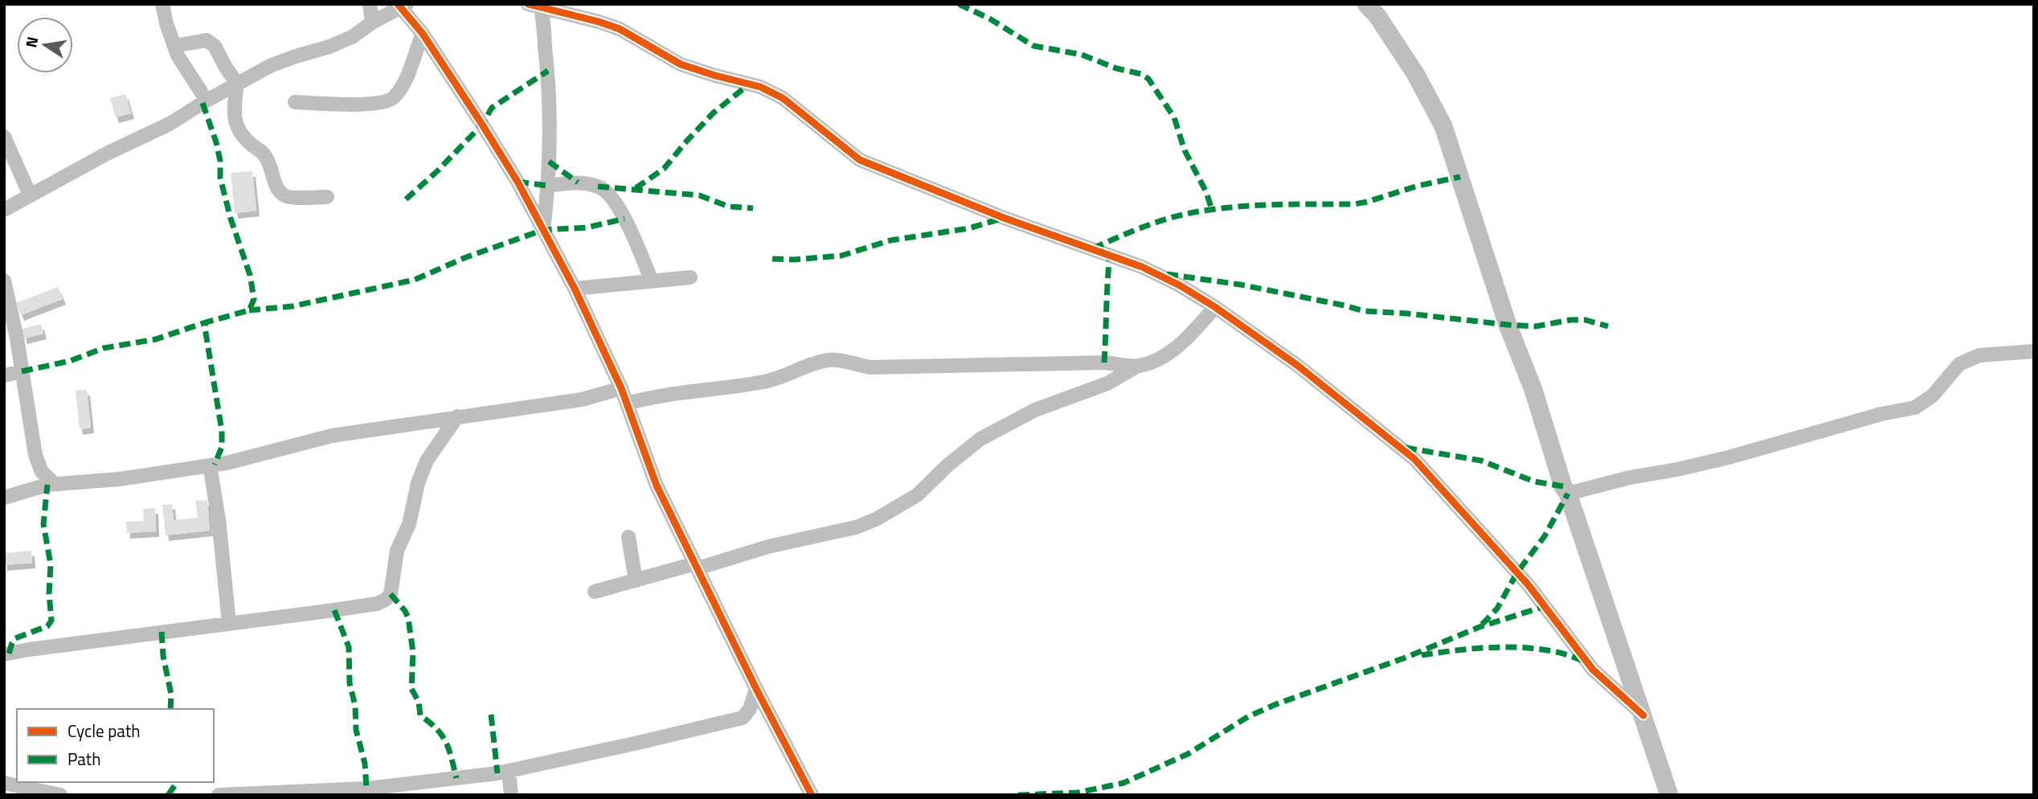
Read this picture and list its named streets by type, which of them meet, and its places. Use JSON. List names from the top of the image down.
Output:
{
  "legend": ["Cycle path", "Path"],
  "north": "left"
}
